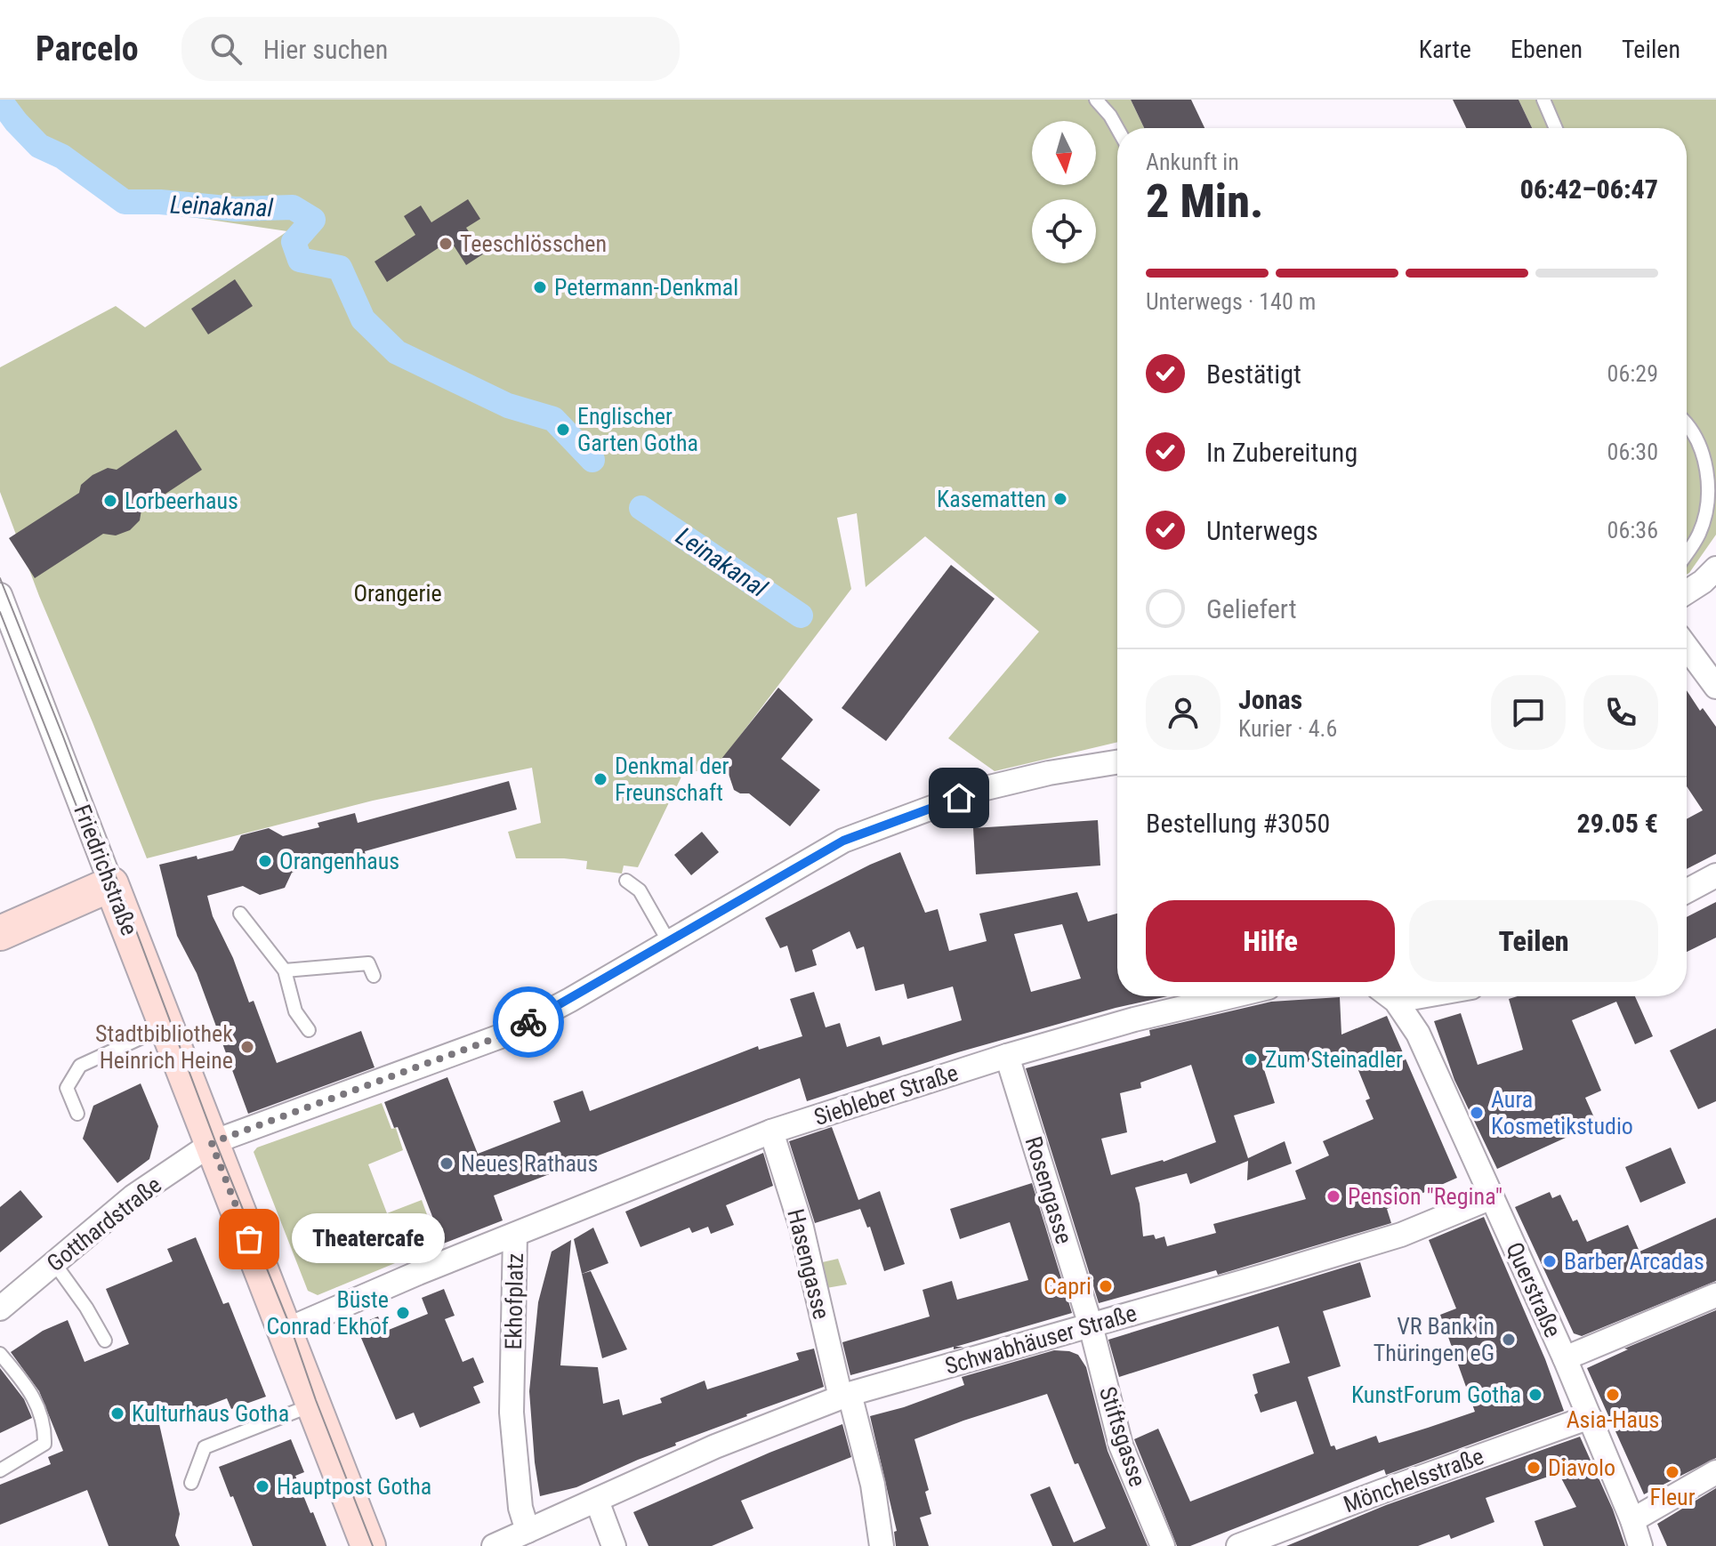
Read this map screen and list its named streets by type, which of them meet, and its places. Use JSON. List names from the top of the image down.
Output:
{
  "streets": {
    "main road": ["Friedrichstraße"],
    "street": [
      "Siebleber Straße",
      "Rosengasse",
      "Gotthardstraße",
      "Hasengasse",
      "Querstraße",
      "Ekhofplatz",
      "Schwabhäuser Straße",
      "Stiftsgasse",
      "Mönchelsstraße"
    ]
  },
  "crossings": [
    ["Friedrichstraße", "Gotthardstraße"],
    ["Siebleber Straße", "Rosengasse"],
    ["Siebleber Straße", "Hasengasse"],
    ["Siebleber Straße", "Ekhofplatz"],
    ["Rosengasse", "Schwabhäuser Straße"],
    ["Rosengasse", "Stiftsgasse"],
    ["Hasengasse", "Schwabhäuser Straße"],
    ["Querstraße", "Schwabhäuser Straße"],
    ["Querstraße", "Mönchelsstraße"],
    ["Schwabhäuser Straße", "Stiftsgasse"]
  ],
  "water": ["Leinakanal"],
  "parks": ["Orangerie"],
  "places": [
    "Teeschlösschen",
    "Petermann-Denkmal",
    "Englischer Garten Gotha",
    "Kasematten",
    "Lorbeerhaus",
    "Denkmal der Freunschaft",
    "Orangenhaus",
    "Stadtbibliothek Heinrich Heine",
    "Zum Steinadler",
    "Aura Kosmetikstudio",
    "Neues Rathaus",
    "Pension \"Regina\"",
    "Theatercafe",
    "Barber Arcadas",
    "Capri",
    "Büste Conrad Ekhof",
    "VR Bank in Thüringen eG",
    "KunstForum Gotha",
    "Asia-Haus",
    "Kulturhaus Gotha",
    "Diavolo",
    "Fleur",
    "Hauptpost Gotha"
  ],
  "north": "bottom",
  "page": {
    "header": "Parcelo",
    "search": "Hier suchen",
    "nav": ["Karte", "Ebenen", "Teilen"],
    "heading": ["2 Min.", "Ankunft in", "06:42–06:47"],
    "panel": [
      "Jonas",
      "Kurier · 4.6",
      "Bestellung #3050",
      "29.05 €"
    ],
    "bar": "Unterwegs · 140 m",
    "list": [
      ["Bestätigt", "06:29"],
      ["In Zubereitung", "06:30"],
      ["Unterwegs", "06:36"],
      "Geliefert"
    ],
    "buttons": ["Hilfe", "Teilen"],
    "bubble": "Theatercafe"
  }
}
